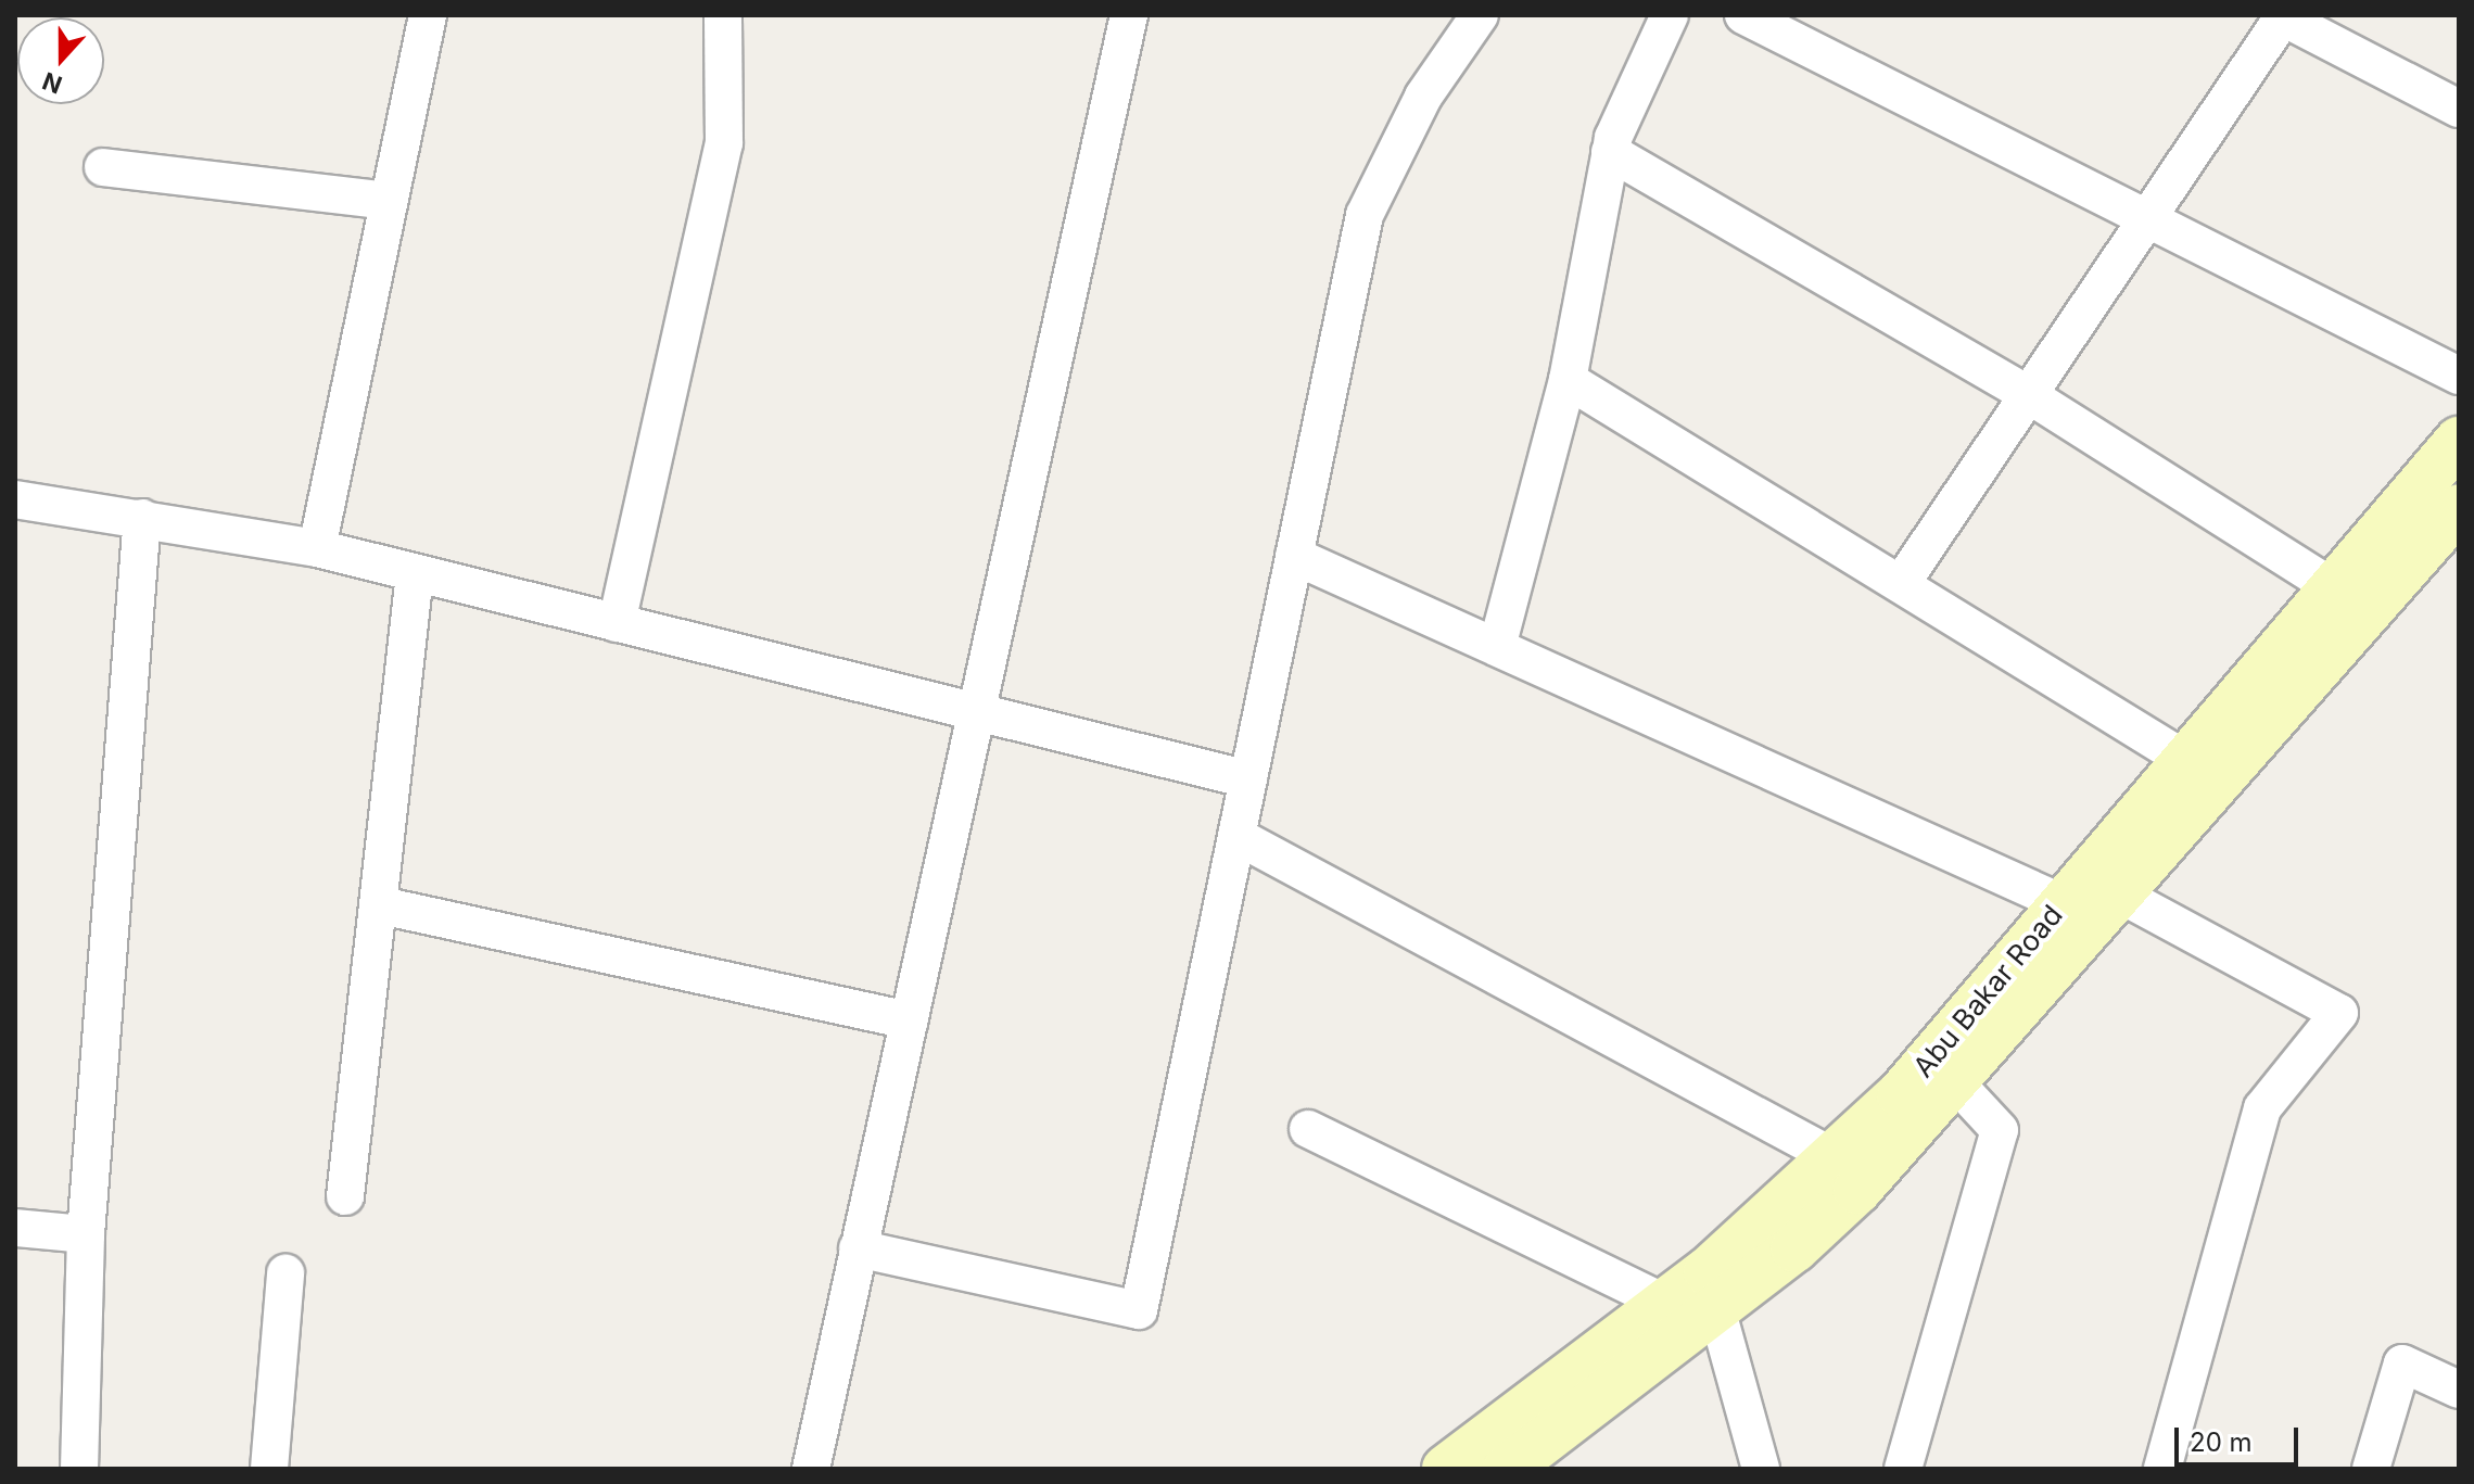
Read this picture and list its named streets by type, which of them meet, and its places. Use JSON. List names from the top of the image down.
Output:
{
  "streets": {
    "main road": ["Abu Bakar Road"]
  },
  "scale_bar": "20 m",
  "north": "bottom"
}
